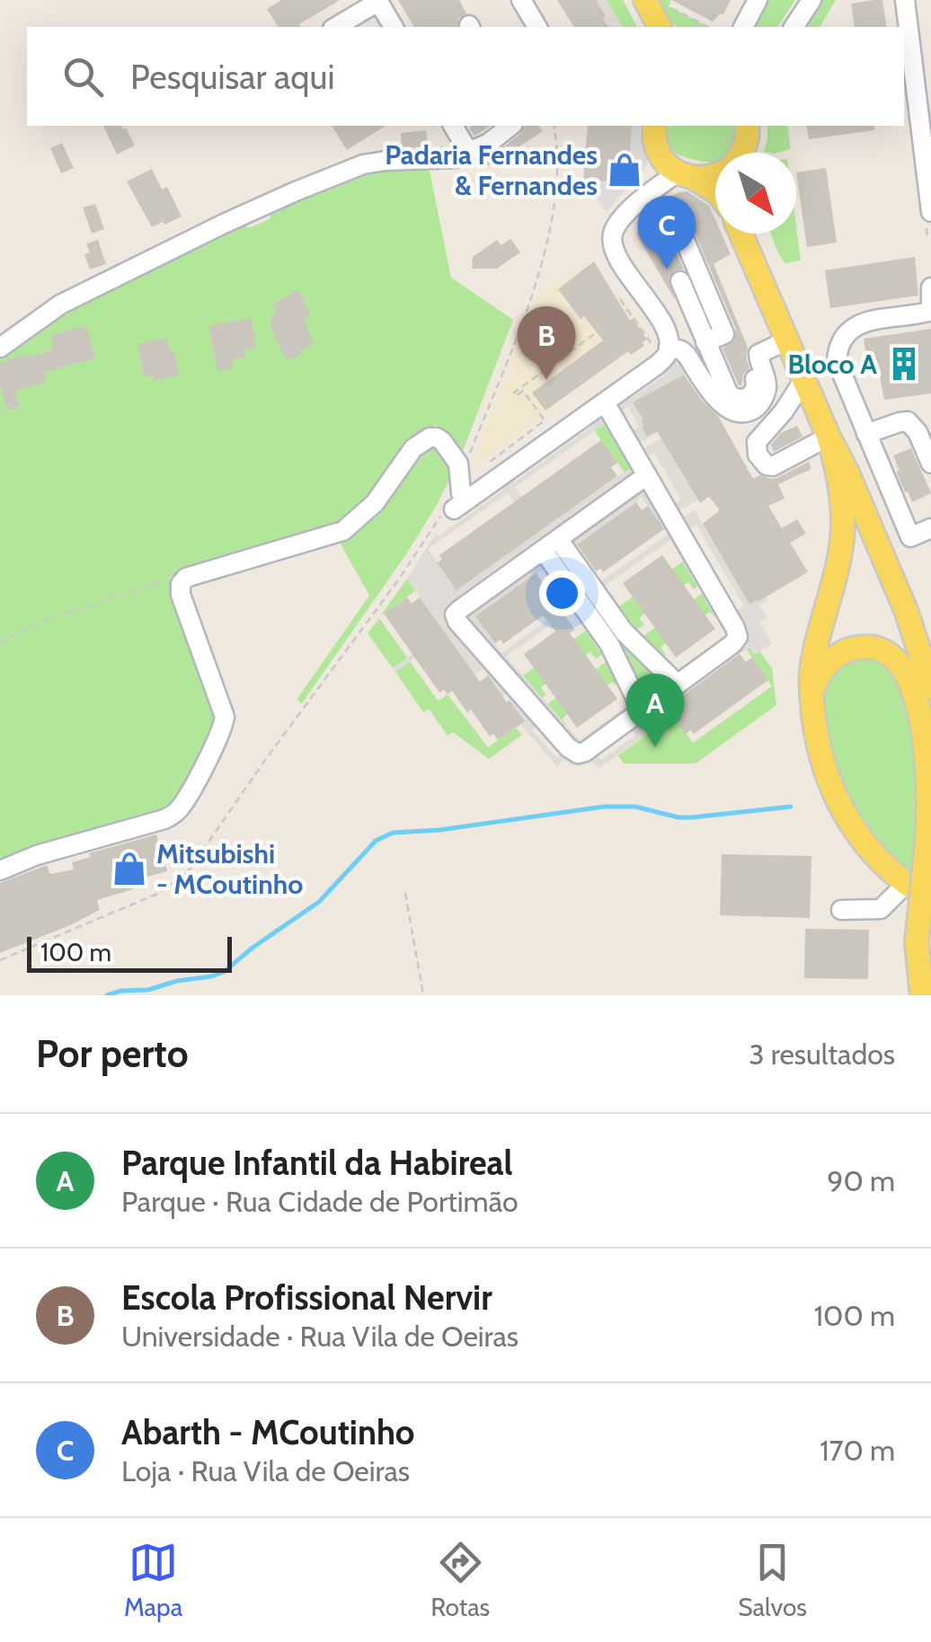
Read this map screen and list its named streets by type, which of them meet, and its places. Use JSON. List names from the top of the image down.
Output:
{
  "places": {
    "shop": ["Padaria Fernandes & Fernandes", "Mitsubishi - MCoutinho"],
    "building": ["Bloco A"]
  },
  "scale_bar": "100 m",
  "north": "bottom right",
  "page": {
    "search": "Pesquisar aqui",
    "pins": ["C", "B", "A"],
    "scale": "100 m",
    "heading": ["Por perto", "3 resultados"],
    "list": [
      {
        "mark": "A",
        "name": "Parque Infantil da Habireal",
        "note": "Parque · Rua Cidade de Portimão",
        "value": "90 m"
      },
      {
        "mark": "B",
        "name": "Escola Profissional Nervir",
        "note": "Universidade · Rua Vila de Oeiras",
        "value": "100 m"
      },
      {
        "mark": "C",
        "name": "Abarth - MCoutinho",
        "note": "Loja · Rua Vila de Oeiras",
        "value": "170 m"
      }
    ],
    "nav": ["Mapa", "Rotas", "Salvos"]
  }
}
